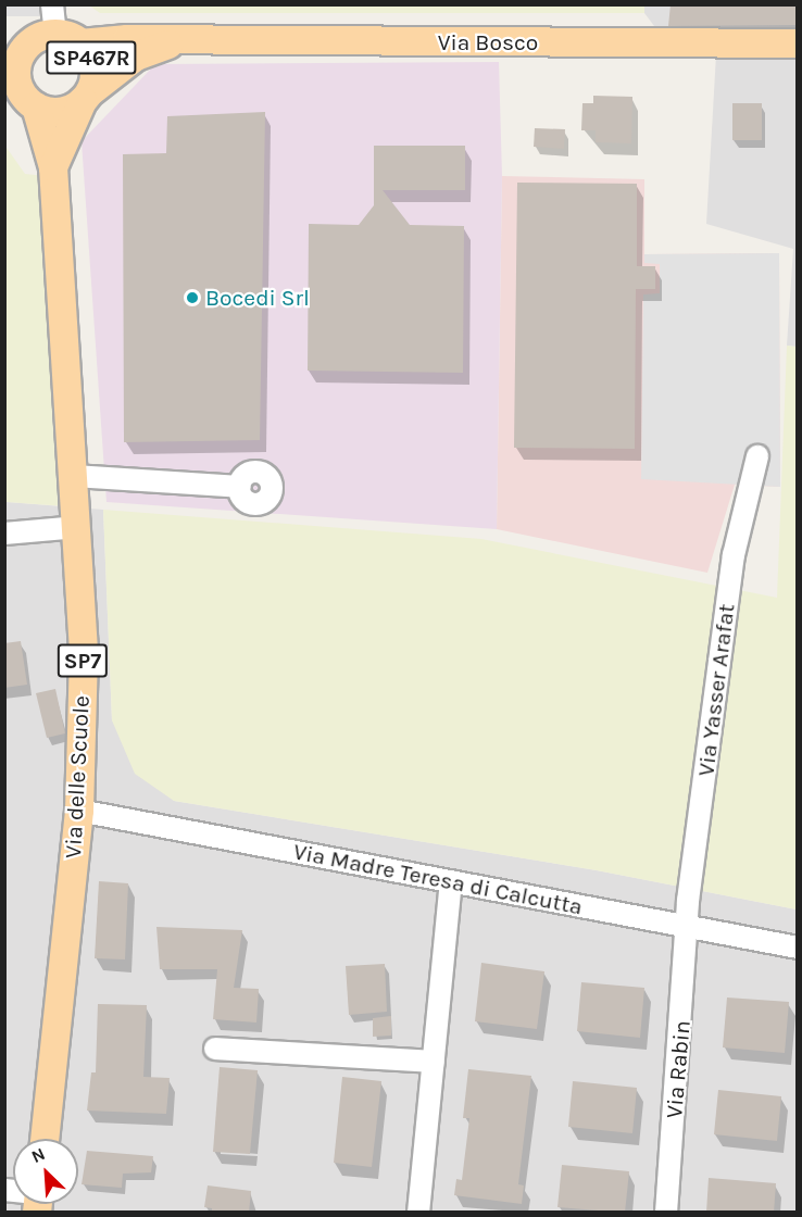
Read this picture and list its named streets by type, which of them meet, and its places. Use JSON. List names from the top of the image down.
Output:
{
  "streets": {
    "main road": [
      "Via Bosco",
      "SP467R",
      "SP7",
      "Via delle Scuole"
    ],
    "street": ["Via Yasser Arafat", "Via Madre Teresa di Calcutta", "Via Rabin"]
  },
  "crossings": [
    ["Via Bosco", "SP467R"],
    ["Via Bosco", "Via delle Scuole"],
    ["SP467R", "Via delle Scuole"],
    ["Via Yasser Arafat", "Via Madre Teresa di Calcutta"],
    ["Via Yasser Arafat", "Via Rabin"],
    ["Via delle Scuole", "Via Madre Teresa di Calcutta"],
    ["Via Madre Teresa di Calcutta", "Via Rabin"]
  ],
  "places": ["Bocedi Srl"],
  "north": "top left"
}
